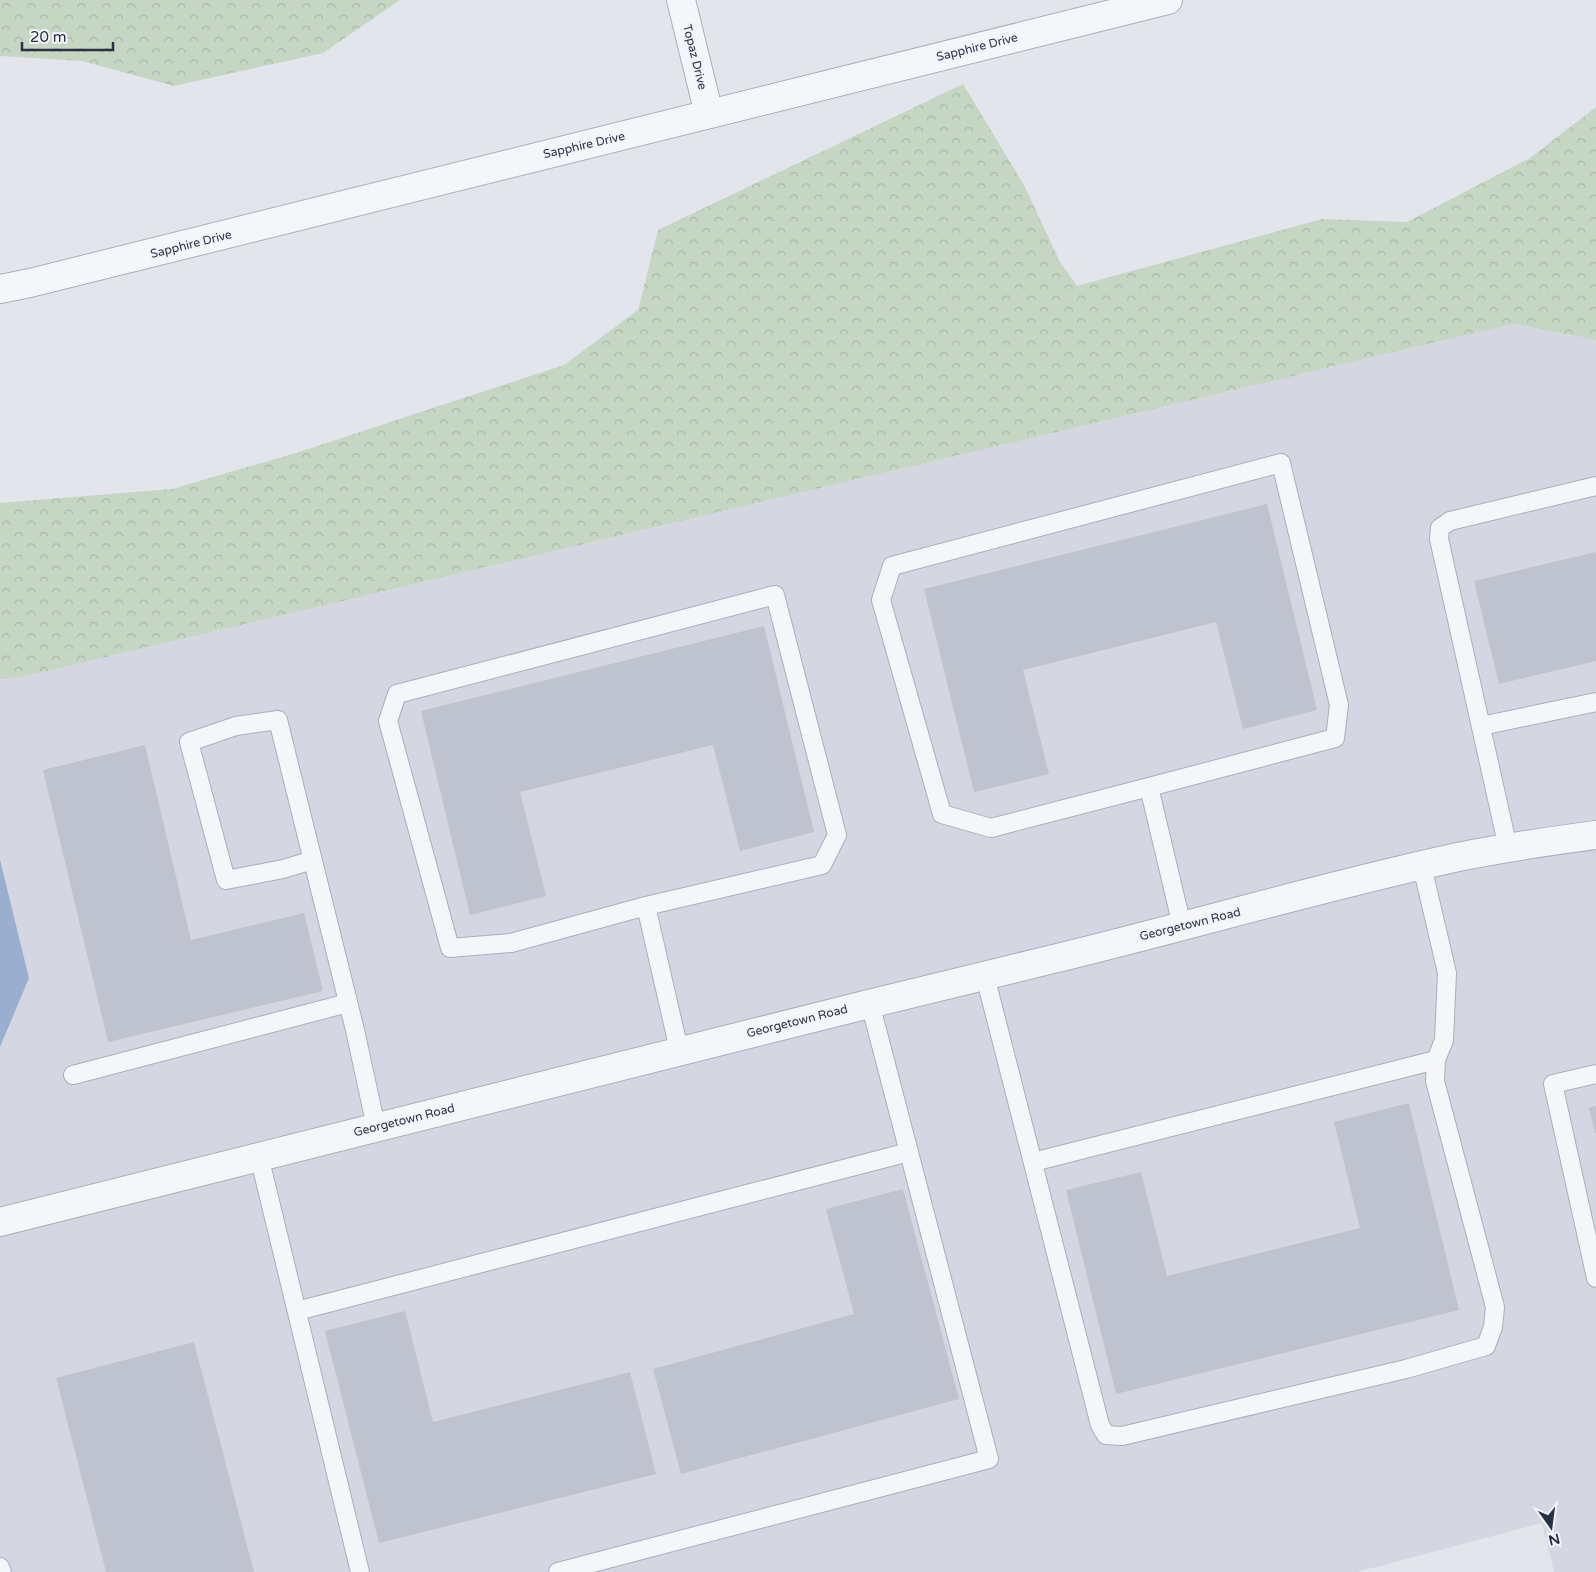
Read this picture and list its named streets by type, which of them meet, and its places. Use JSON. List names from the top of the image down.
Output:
{
  "streets": {
    "street": ["Sapphire Drive", "Topaz Drive", "Georgetown Road"]
  },
  "crossings": [
    ["Sapphire Drive", "Topaz Drive"]
  ],
  "scale_bar": "20 m",
  "north": "bottom"
}
